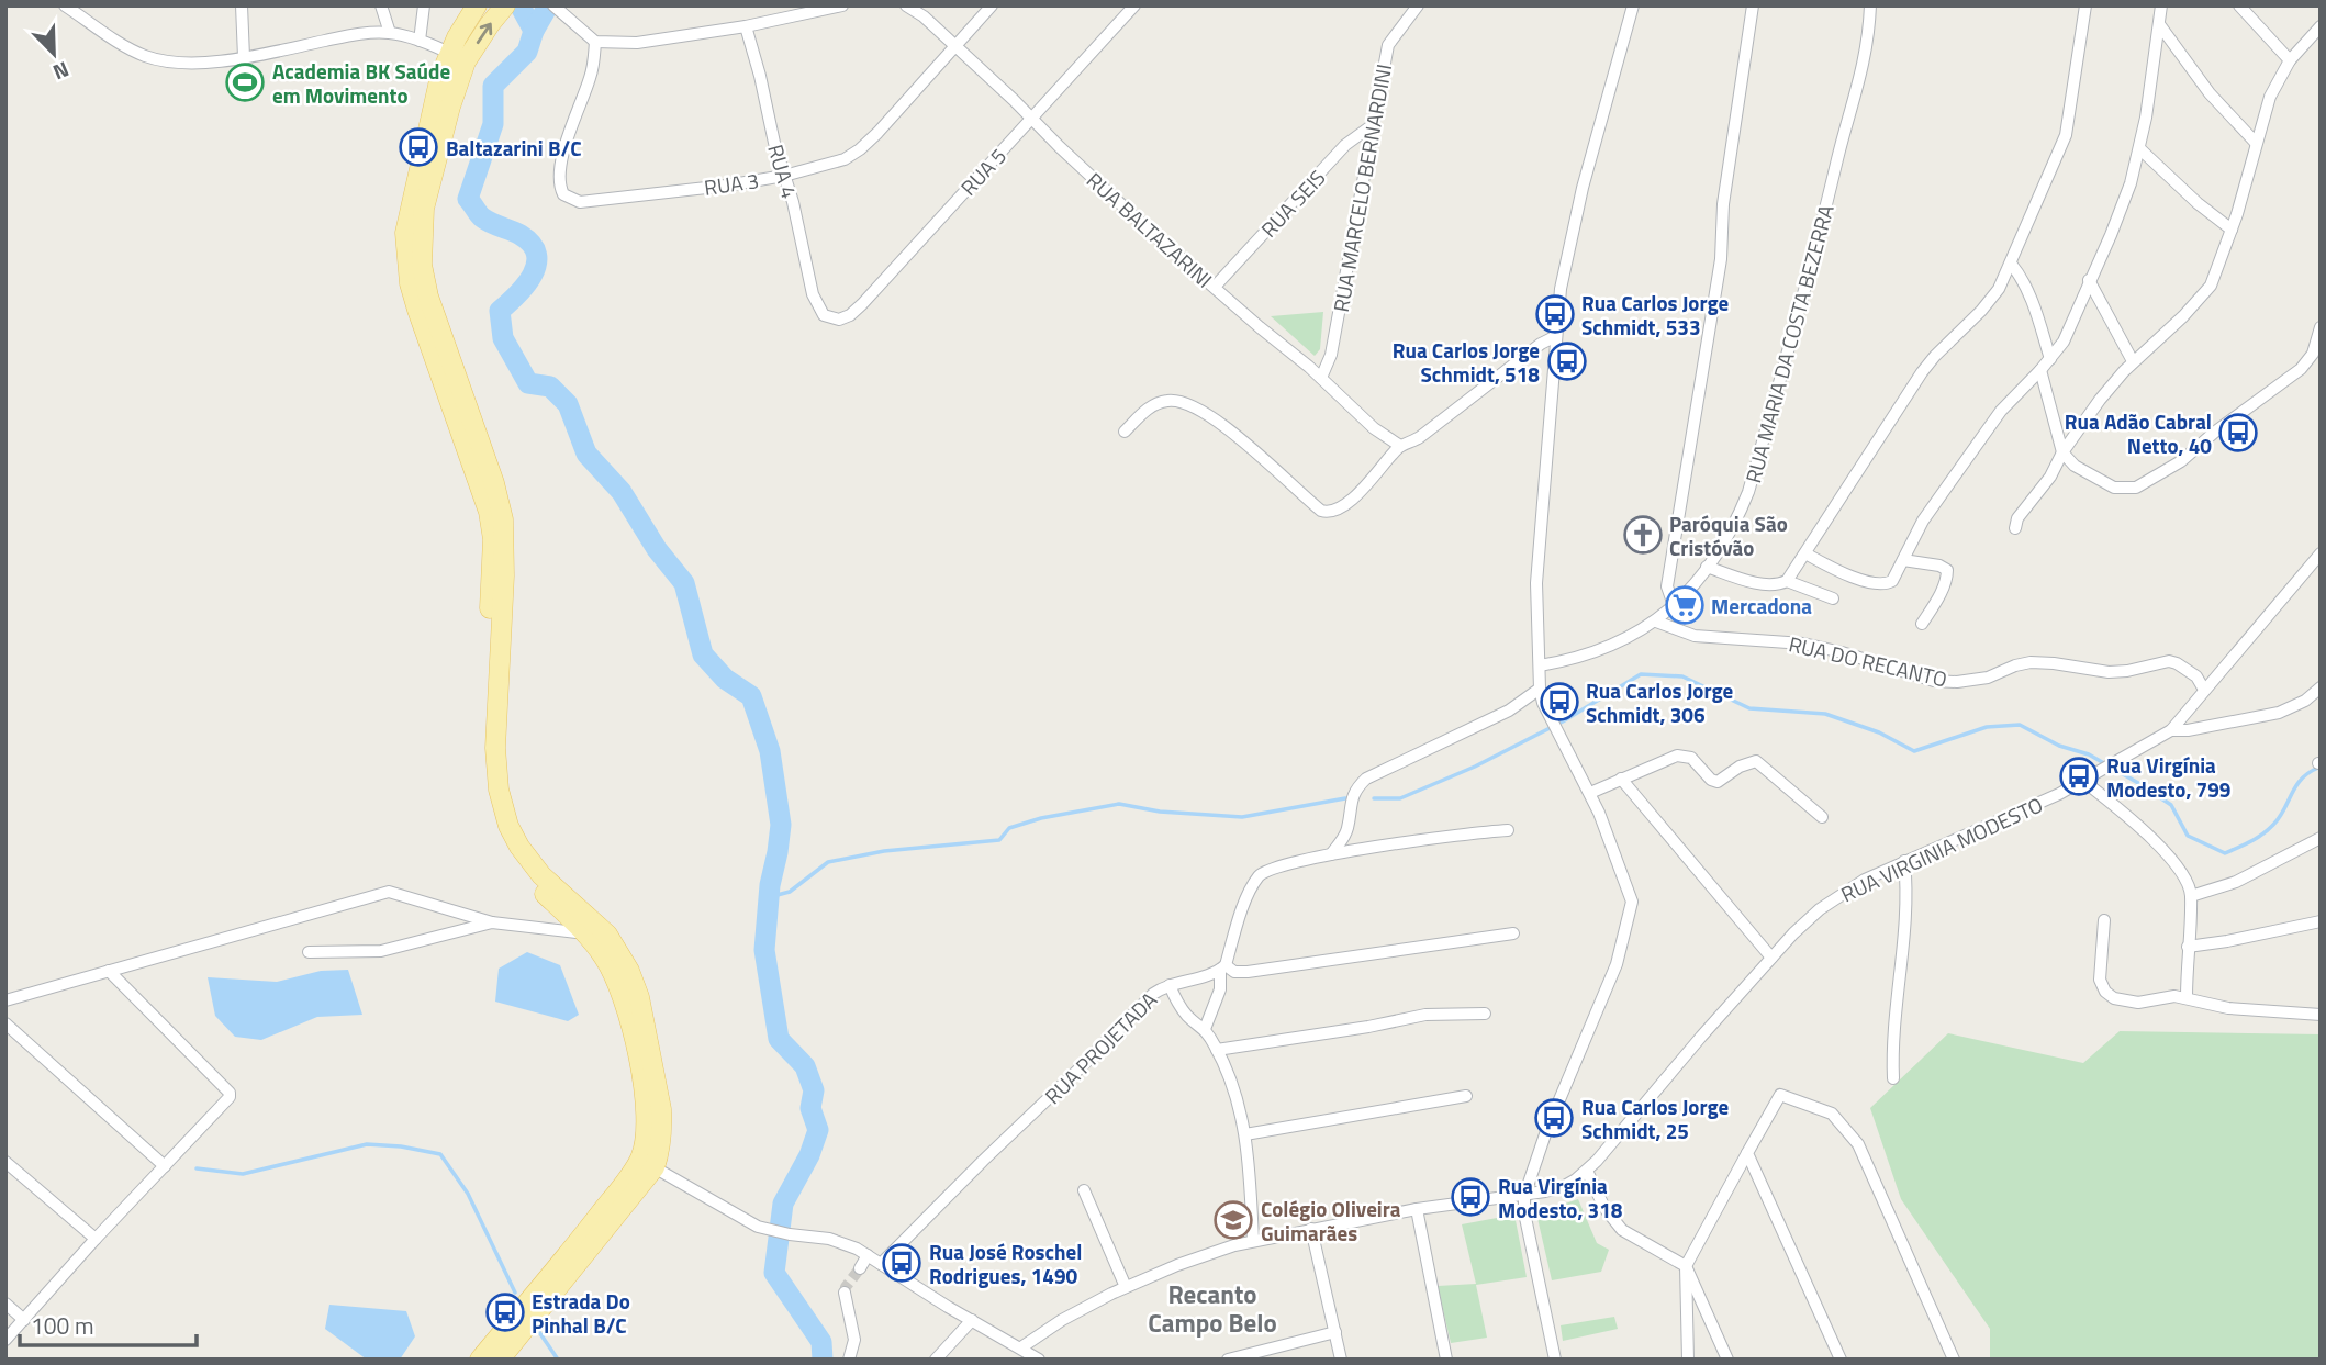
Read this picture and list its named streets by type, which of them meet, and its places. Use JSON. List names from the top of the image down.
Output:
{
  "streets": {
    "street": [
      "RUA 4",
      "RUA 5",
      "RUA 3",
      "RUA MARCELO BERNARDINI",
      "RUA SEIS",
      "RUA BALTAZARINI",
      "RUA MARIA DA COSTA BEZERRA",
      "RUA DO RECANTO",
      "RUA VIRGINIA MODESTO",
      "RUA PROJETADA"
    ]
  },
  "crossings": [
    ["RUA 4", "RUA 5"],
    ["RUA 4", "RUA 3"],
    ["RUA 5", "RUA BALTAZARINI"],
    ["RUA 3", "RUA BALTAZARINI"],
    ["RUA MARCELO BERNARDINI", "RUA SEIS"],
    ["RUA MARCELO BERNARDINI", "RUA BALTAZARINI"],
    ["RUA SEIS", "RUA BALTAZARINI"],
    ["RUA MARIA DA COSTA BEZERRA", "RUA DO RECANTO"]
  ],
  "districts": ["Recanto Campo Belo"],
  "places": {
    "sports": ["Academia BK Saúde em Movimento"],
    "bus stop": [
      "Baltazarini B/C",
      "Rua Carlos Jorge Schmidt, 533",
      "Rua Carlos Jorge Schmidt, 518",
      "Rua Adão Cabral Netto, 40",
      "Rua Carlos Jorge Schmidt, 306",
      "Rua Virgínia Modesto, 799",
      "Rua Carlos Jorge Schmidt, 25",
      "Rua Virgínia Modesto, 318",
      "Rua José Roschel Rodrigues, 1490",
      "Estrada Do Pinhal B/C"
    ],
    "church": ["Paróquia São Cristóvão"],
    "supermarket": ["Mercadona"],
    "school or university": ["Colégio Oliveira Guimarães"]
  },
  "scale_bar": "100 m",
  "north": "bottom right"
}
